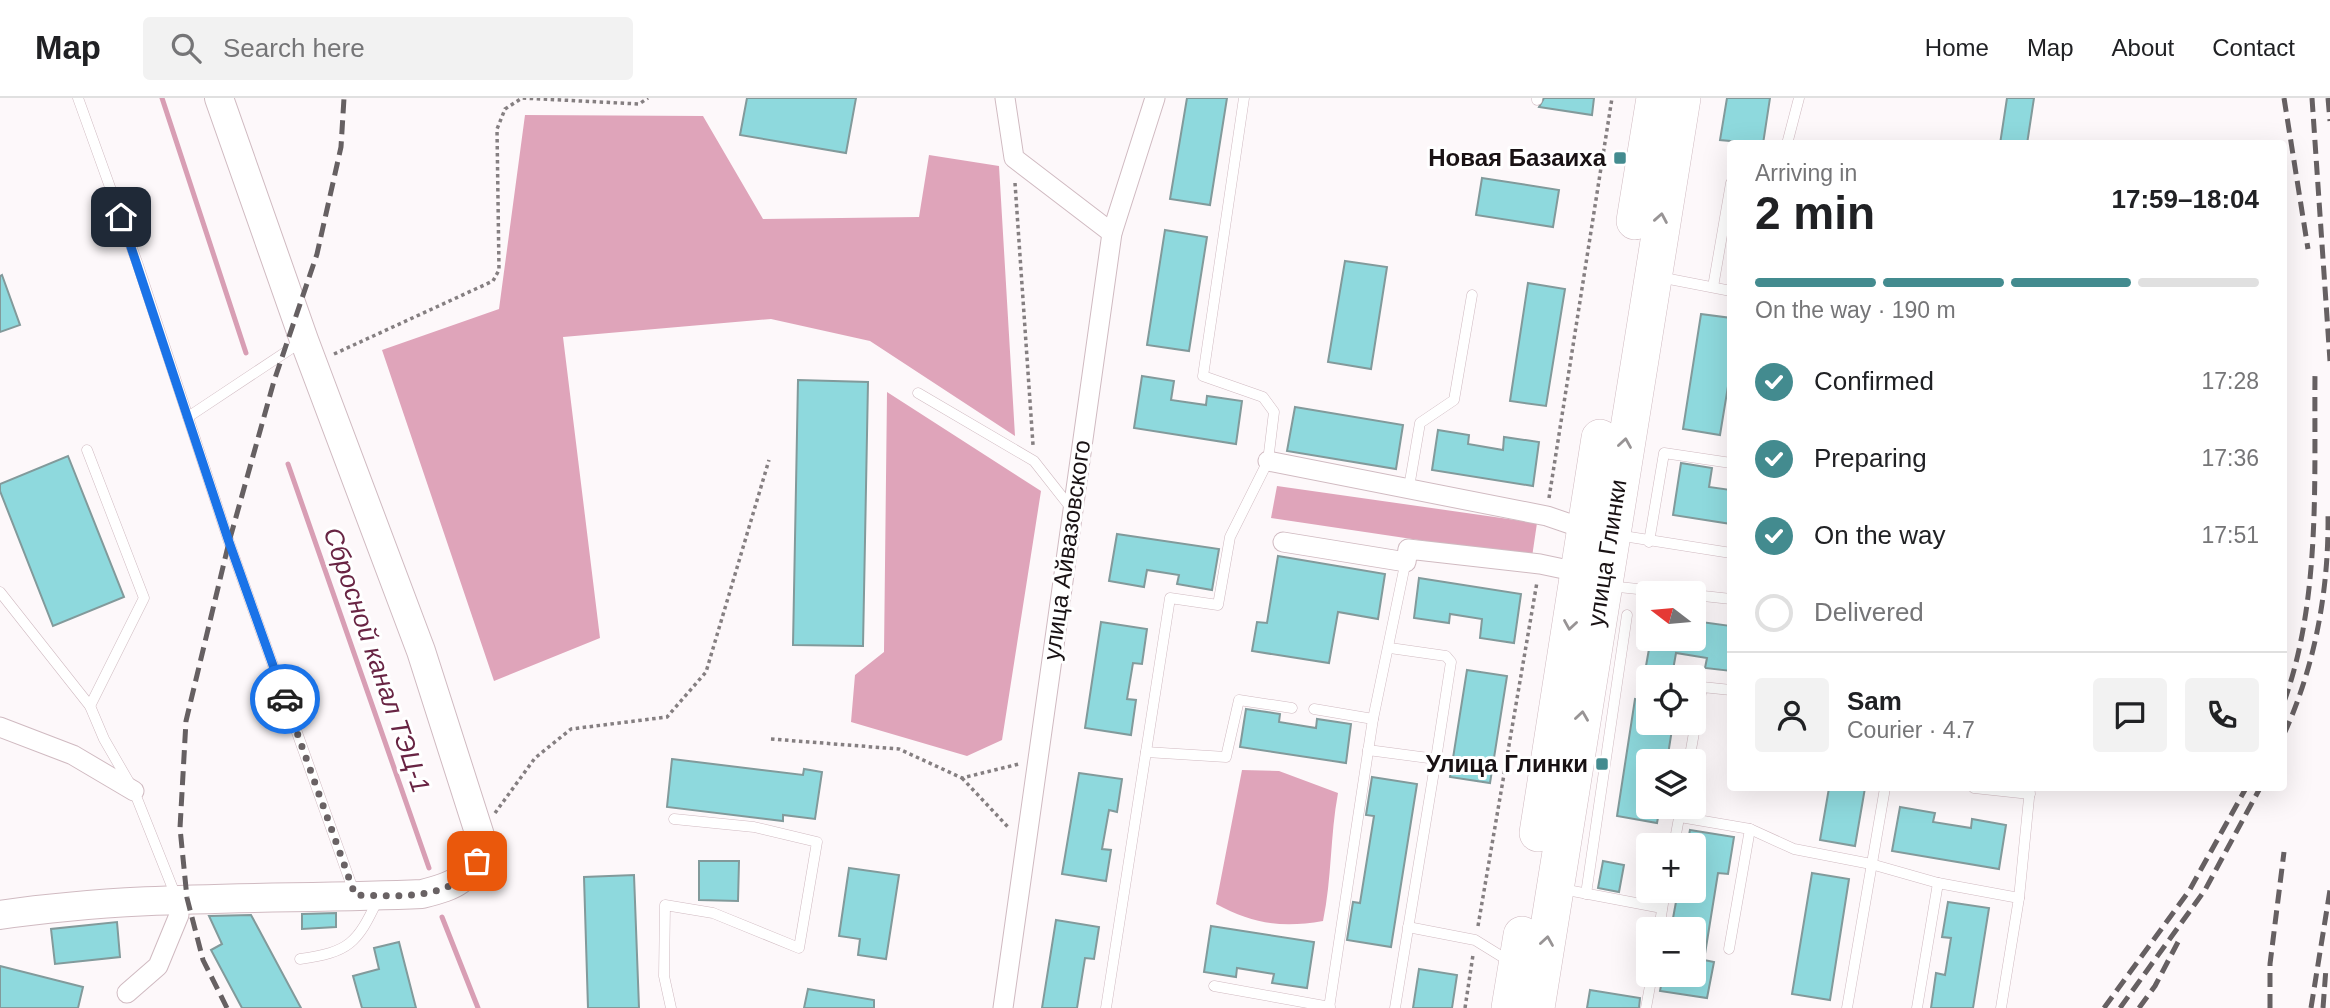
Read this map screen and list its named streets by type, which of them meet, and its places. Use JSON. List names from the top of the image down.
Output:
{
  "streets": {
    "highway": ["улица Глинки"],
    "street": ["улица Айвазовского"]
  },
  "water": ["Сбросной канал ТЭЦ-1"],
  "places": {
    "transit": ["Новая Базаиха", "Улица Глинки"]
  },
  "north": "left",
  "page": {
    "header": "Map",
    "search": "Search here",
    "nav": [
      "Home",
      "Map",
      "About",
      "Contact"
    ],
    "heading": ["2 min", "Arriving in", "17:59–18:04"],
    "panel": ["Sam", "Courier · 4.7"],
    "bar": "On the way · 190 m",
    "list": [
      ["Confirmed", "17:28"],
      ["Preparing", "17:36"],
      ["On the way", "17:51"],
      "Delivered"
    ],
    "map_buttons": ["+", "−"]
  }
}
